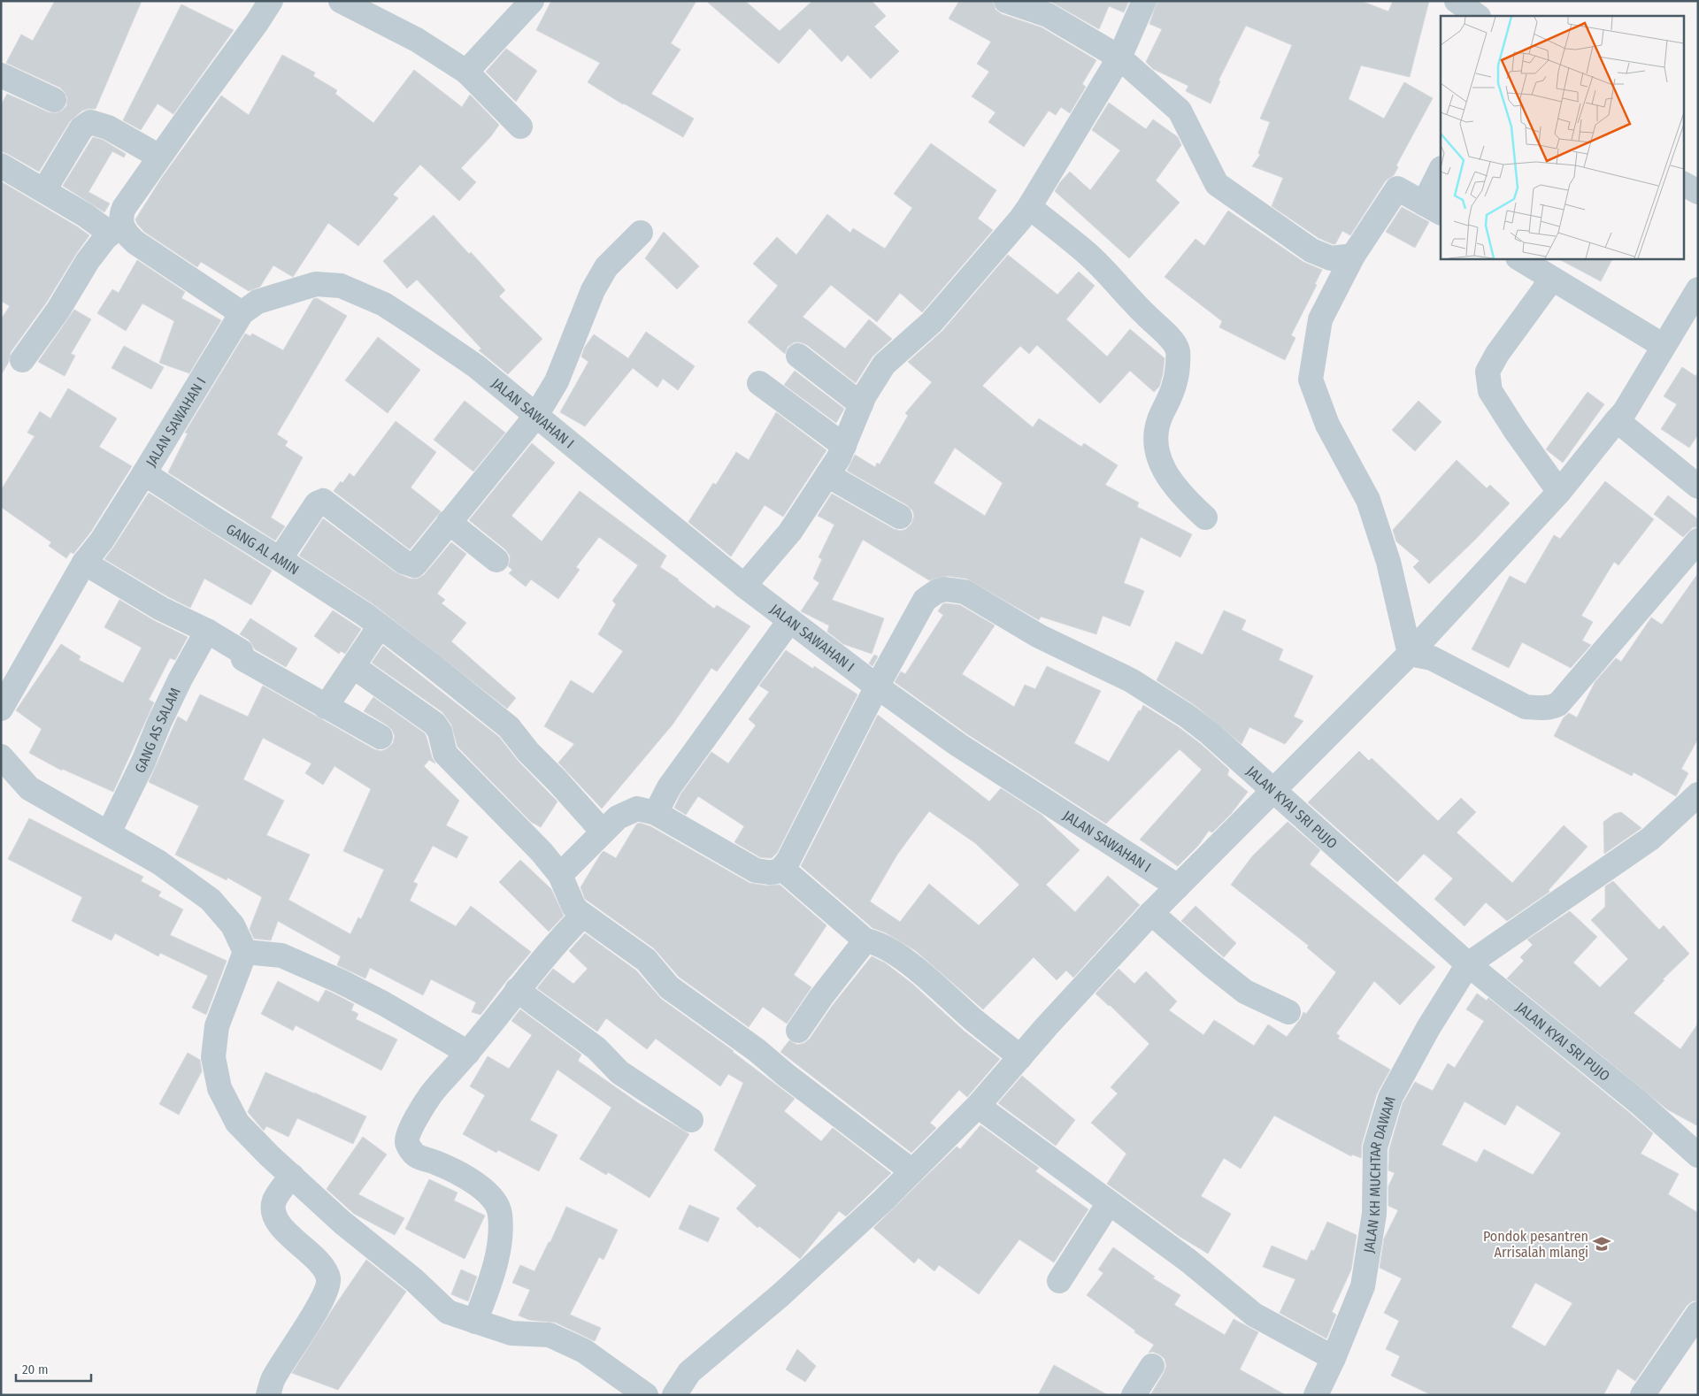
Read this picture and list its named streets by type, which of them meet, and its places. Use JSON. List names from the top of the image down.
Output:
{
  "streets": {
    "street": [
      "JALAN SAWAHAN I",
      "GANG AL AMIN",
      "GANG AS SALAM",
      "JALAN KYAI SRI PUJO",
      "JALAN KH MUCHTAR DAWAM"
    ]
  },
  "crossings": [
    ["JALAN SAWAHAN I", "GANG AL AMIN"],
    ["JALAN SAWAHAN I", "JALAN KYAI SRI PUJO"],
    ["JALAN KYAI SRI PUJO", "JALAN KH MUCHTAR DAWAM"]
  ],
  "places": {
    "school or university": ["Pondok pesantren Arrisalah mlangi"]
  },
  "scale_bar": "20 m"
}
